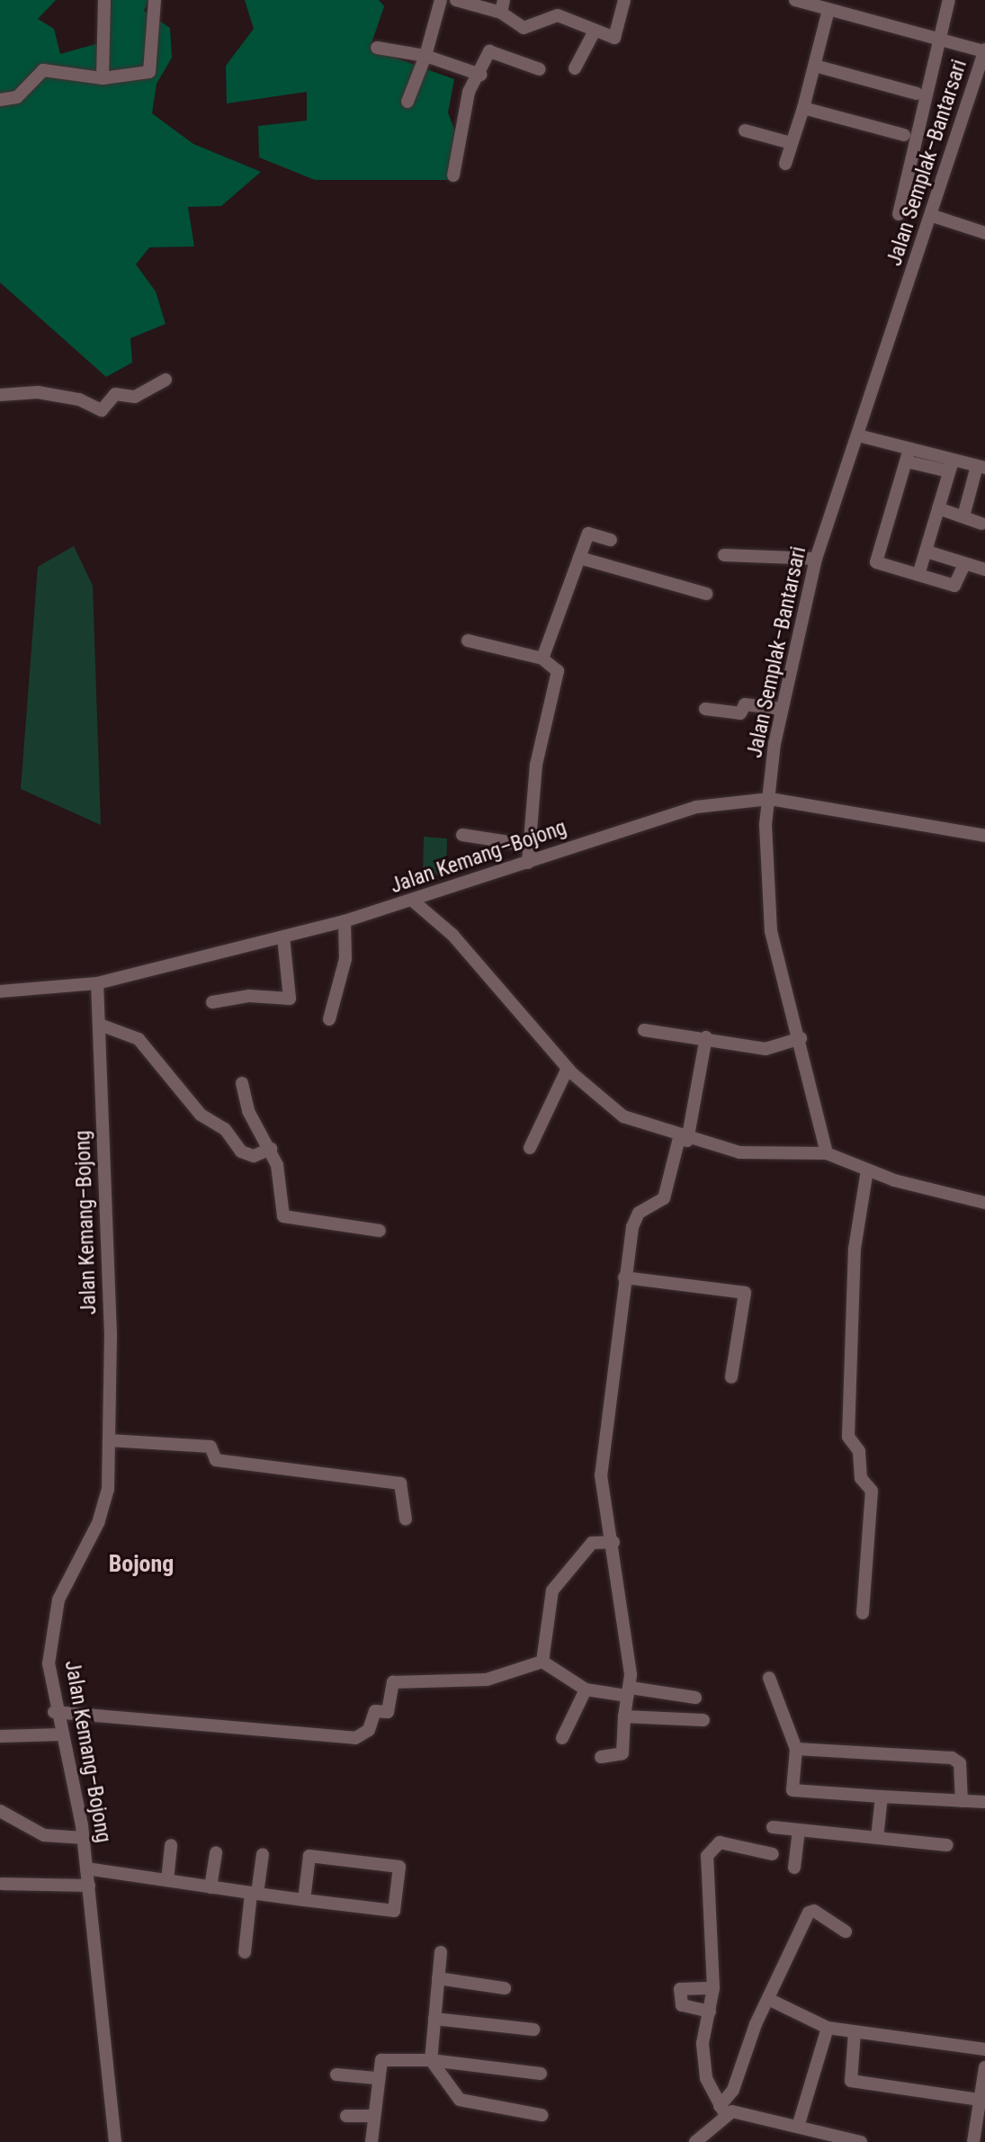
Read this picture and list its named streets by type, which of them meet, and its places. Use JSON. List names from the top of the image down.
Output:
{
  "streets": {
    "street": ["Jalan Semplak–Bantarsari", "Jalan Kemang–Bojong"]
  },
  "crossings": [
    ["Jalan Semplak–Bantarsari", "Jalan Kemang–Bojong"]
  ],
  "districts": ["Bojong"]
}
